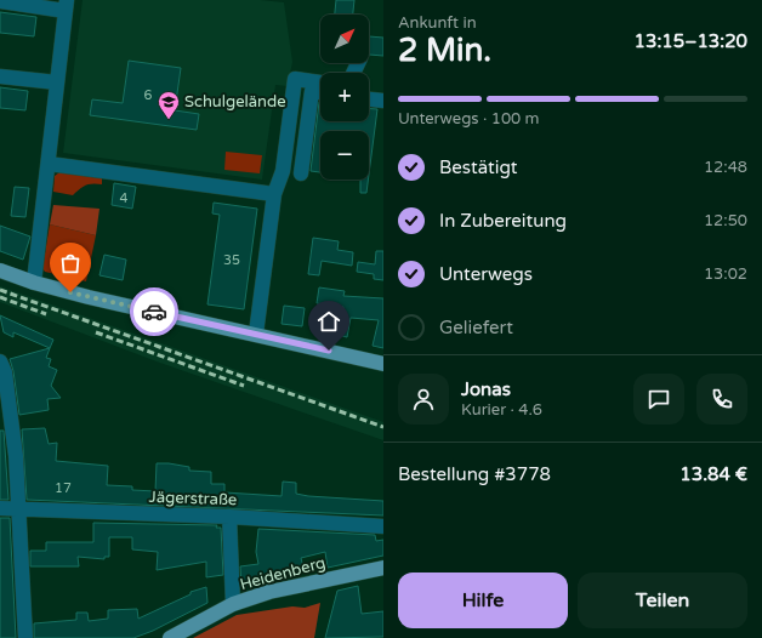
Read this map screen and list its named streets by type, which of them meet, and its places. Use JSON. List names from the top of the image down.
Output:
{
  "streets": {
    "main road": ["Heidenberg"],
    "street": ["Jägerstraße"]
  },
  "places": {
    "school or university": ["Schulgelände"]
  },
  "house_numbers": [
    "6",
    "4",
    "35",
    "17"
  ],
  "north": "top right",
  "page": {
    "heading": ["2 Min.", "Ankunft in", "13:15–13:20"],
    "panel": [
      "Jonas",
      "Kurier · 4.6",
      "Bestellung #3778",
      "13.84 €"
    ],
    "map_buttons": ["+", "−"],
    "bar": "Unterwegs · 100 m",
    "list": [
      ["Bestätigt", "12:48"],
      ["In Zubereitung", "12:50"],
      ["Unterwegs", "13:02"],
      "Geliefert"
    ],
    "buttons": ["Hilfe", "Teilen"]
  }
}
